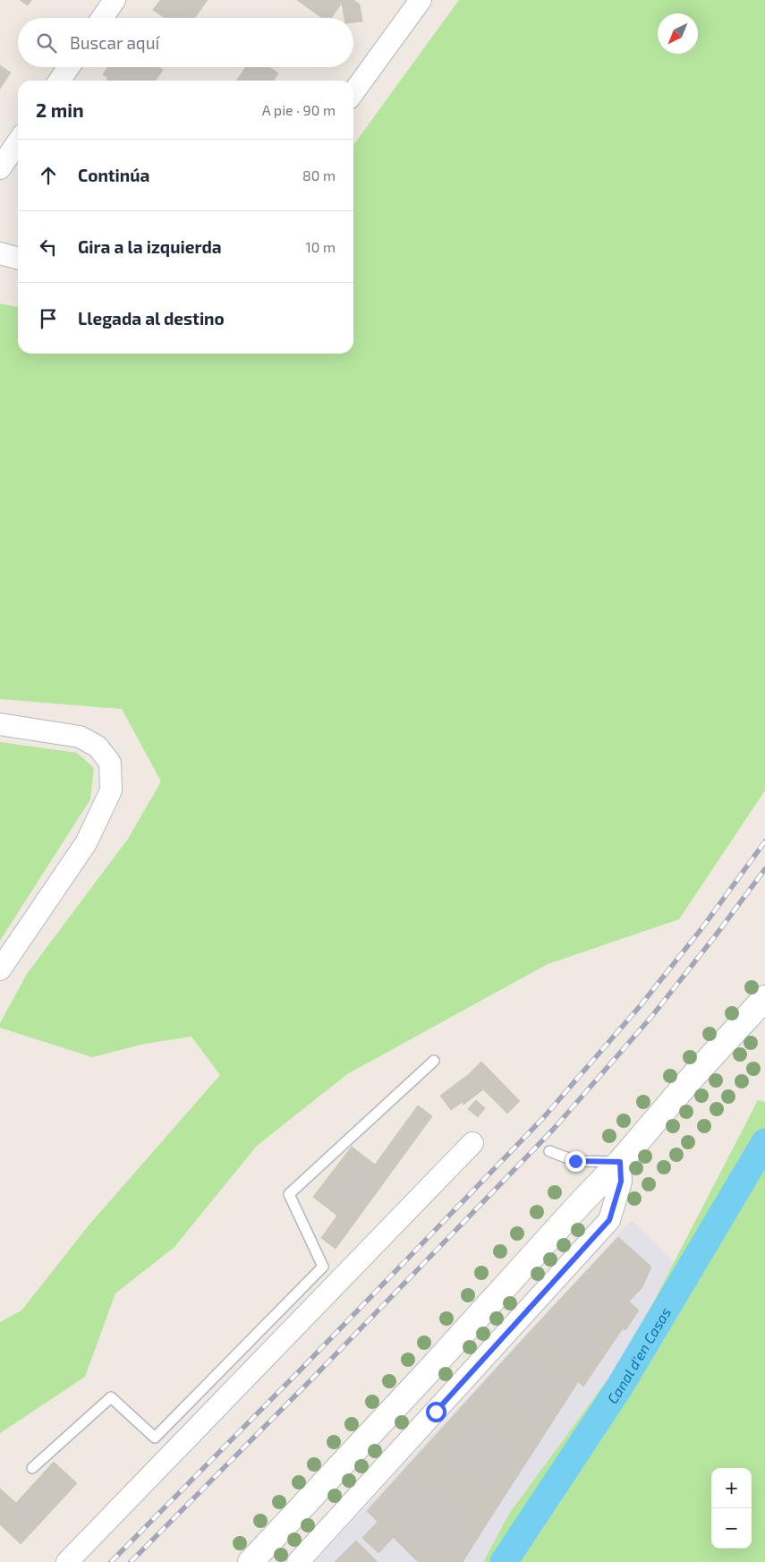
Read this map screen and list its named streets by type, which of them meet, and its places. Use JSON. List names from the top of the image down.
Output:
{
  "water": ["Canal d'en Casas"],
  "north": "bottom left",
  "page": {
    "search": "Buscar aquí",
    "heading": ["2 min", "A pie · 90 m"],
    "list": [
      ["Continúa", "80 m"],
      ["Gira a la izquierda", "10 m"],
      "Llegada al destino"
    ],
    "map_buttons": ["+", "−"]
  }
}
